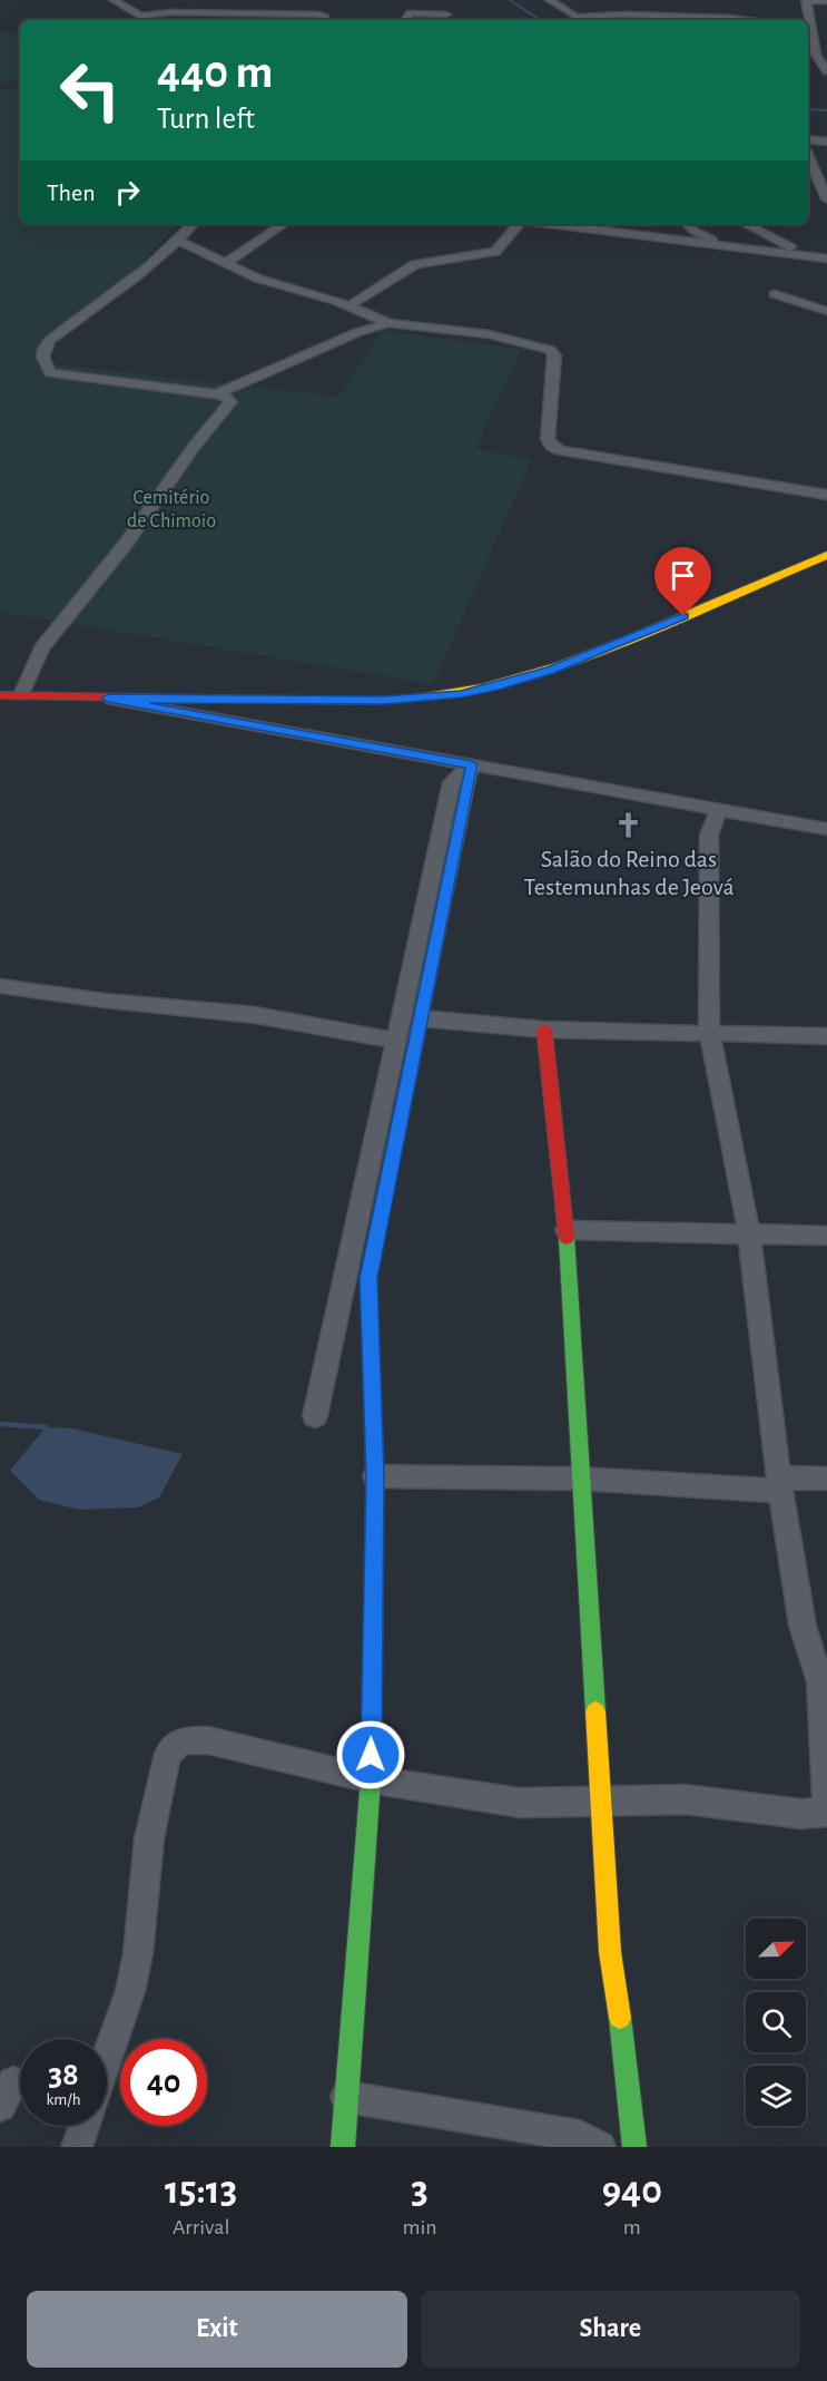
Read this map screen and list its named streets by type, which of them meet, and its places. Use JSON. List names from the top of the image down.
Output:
{
  "parks": ["Cemitério de Chimoio"],
  "places": {
    "church": ["Salão do Reino das Testemunhas de Jeová"]
  },
  "north": "top right",
  "page": {
    "turn": ["440 m", "Turn left"],
    "then": "Then",
    "speed": "38 km/h",
    "limit": "40",
    "eta": [
      "15:13",
      "Arrival",
      "3",
      "min",
      "940",
      "m"
    ],
    "buttons": ["Exit", "Share"]
  }
}
